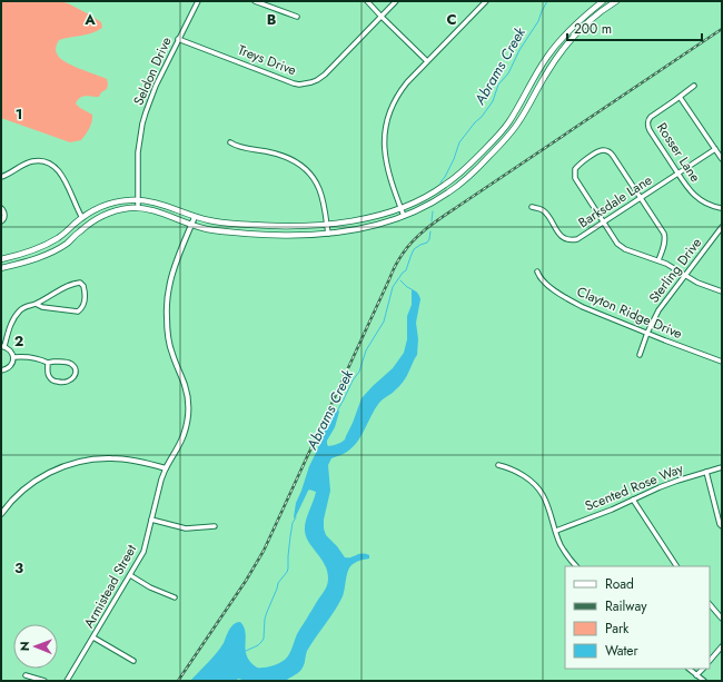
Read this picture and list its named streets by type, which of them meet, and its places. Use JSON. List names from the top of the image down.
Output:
{
  "streets": {
    "street": [
      "Treys Drive",
      "Seldon Drive",
      "Rosser Lane",
      "Barksdale Lane",
      "Sterling Drive",
      "Clayton Ridge Drive",
      "Scented Rose Way",
      "Armistead Street"
    ]
  },
  "crossings": [
    ["Treys Drive", "Seldon Drive"],
    ["Rosser Lane", "Barksdale Lane"],
    ["Sterling Drive", "Clayton Ridge Drive"]
  ],
  "water": ["Abrams Creek"],
  "legend": [
    "Road",
    "Railway",
    "Park",
    "Water"
  ],
  "scale_bar": "200 m",
  "north": "left",
  "grid": {
    "columns": ["A", "B", "C"],
    "rows": ["1", "2", "3"]
  }
}
